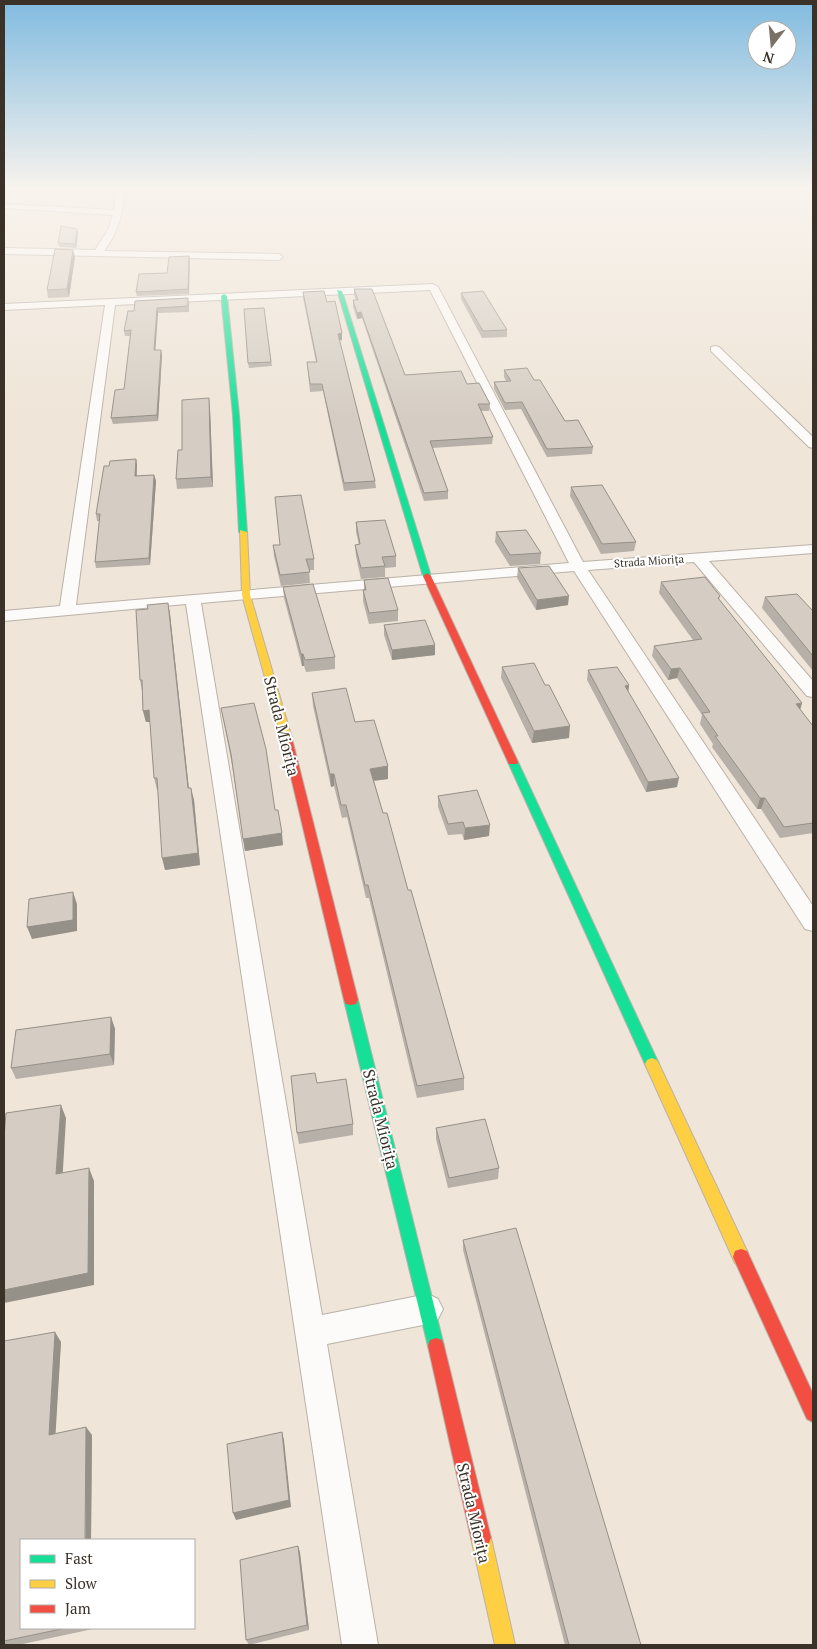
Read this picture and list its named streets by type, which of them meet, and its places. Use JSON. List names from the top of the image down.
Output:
{
  "streets": {
    "street": ["Strada Miorița"]
  },
  "legend": ["Fast", "Slow", "Jam"],
  "north": "bottom"
}
